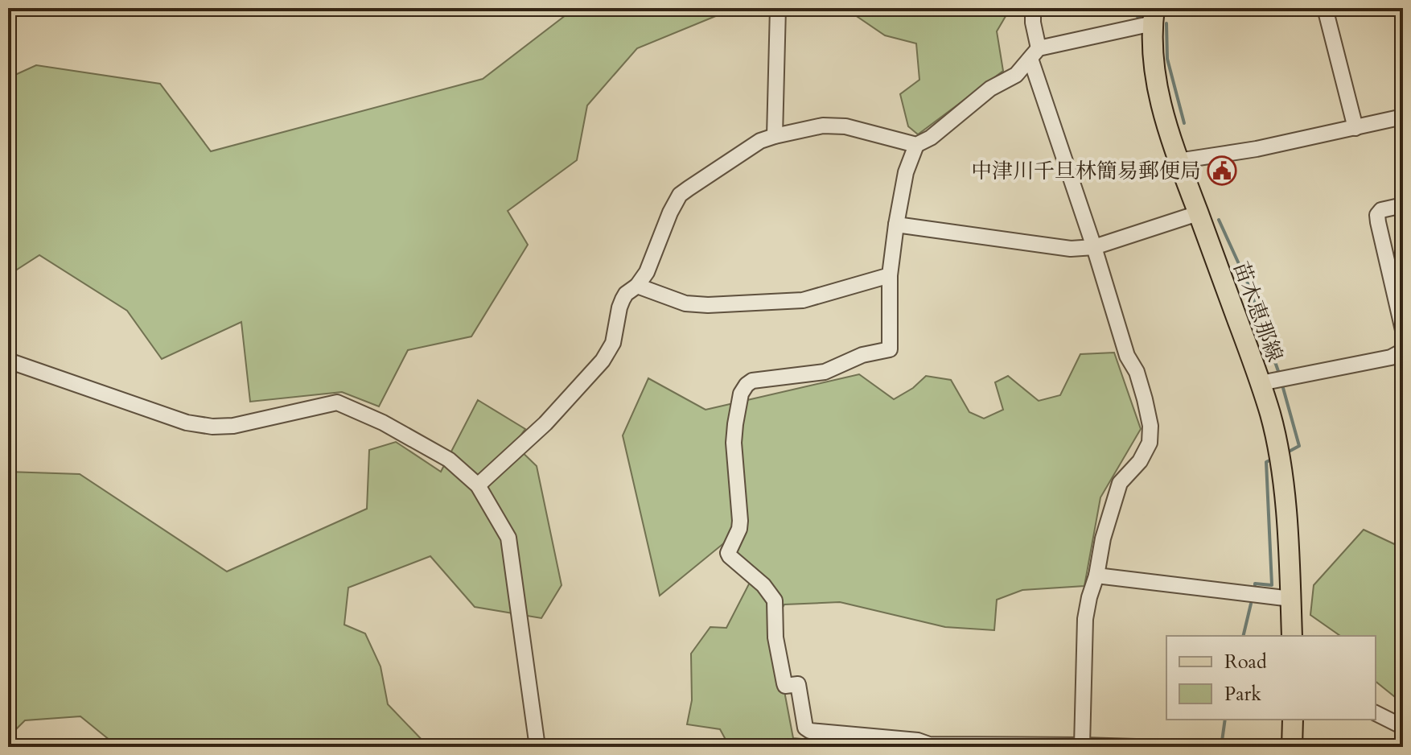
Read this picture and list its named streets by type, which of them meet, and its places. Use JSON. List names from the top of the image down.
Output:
{
  "streets": {
    "main road": ["苗木恵那線"]
  },
  "places": {
    "public building": ["中津川千旦林簡易郵便局"]
  },
  "legend": ["Road", "Park"]
}
